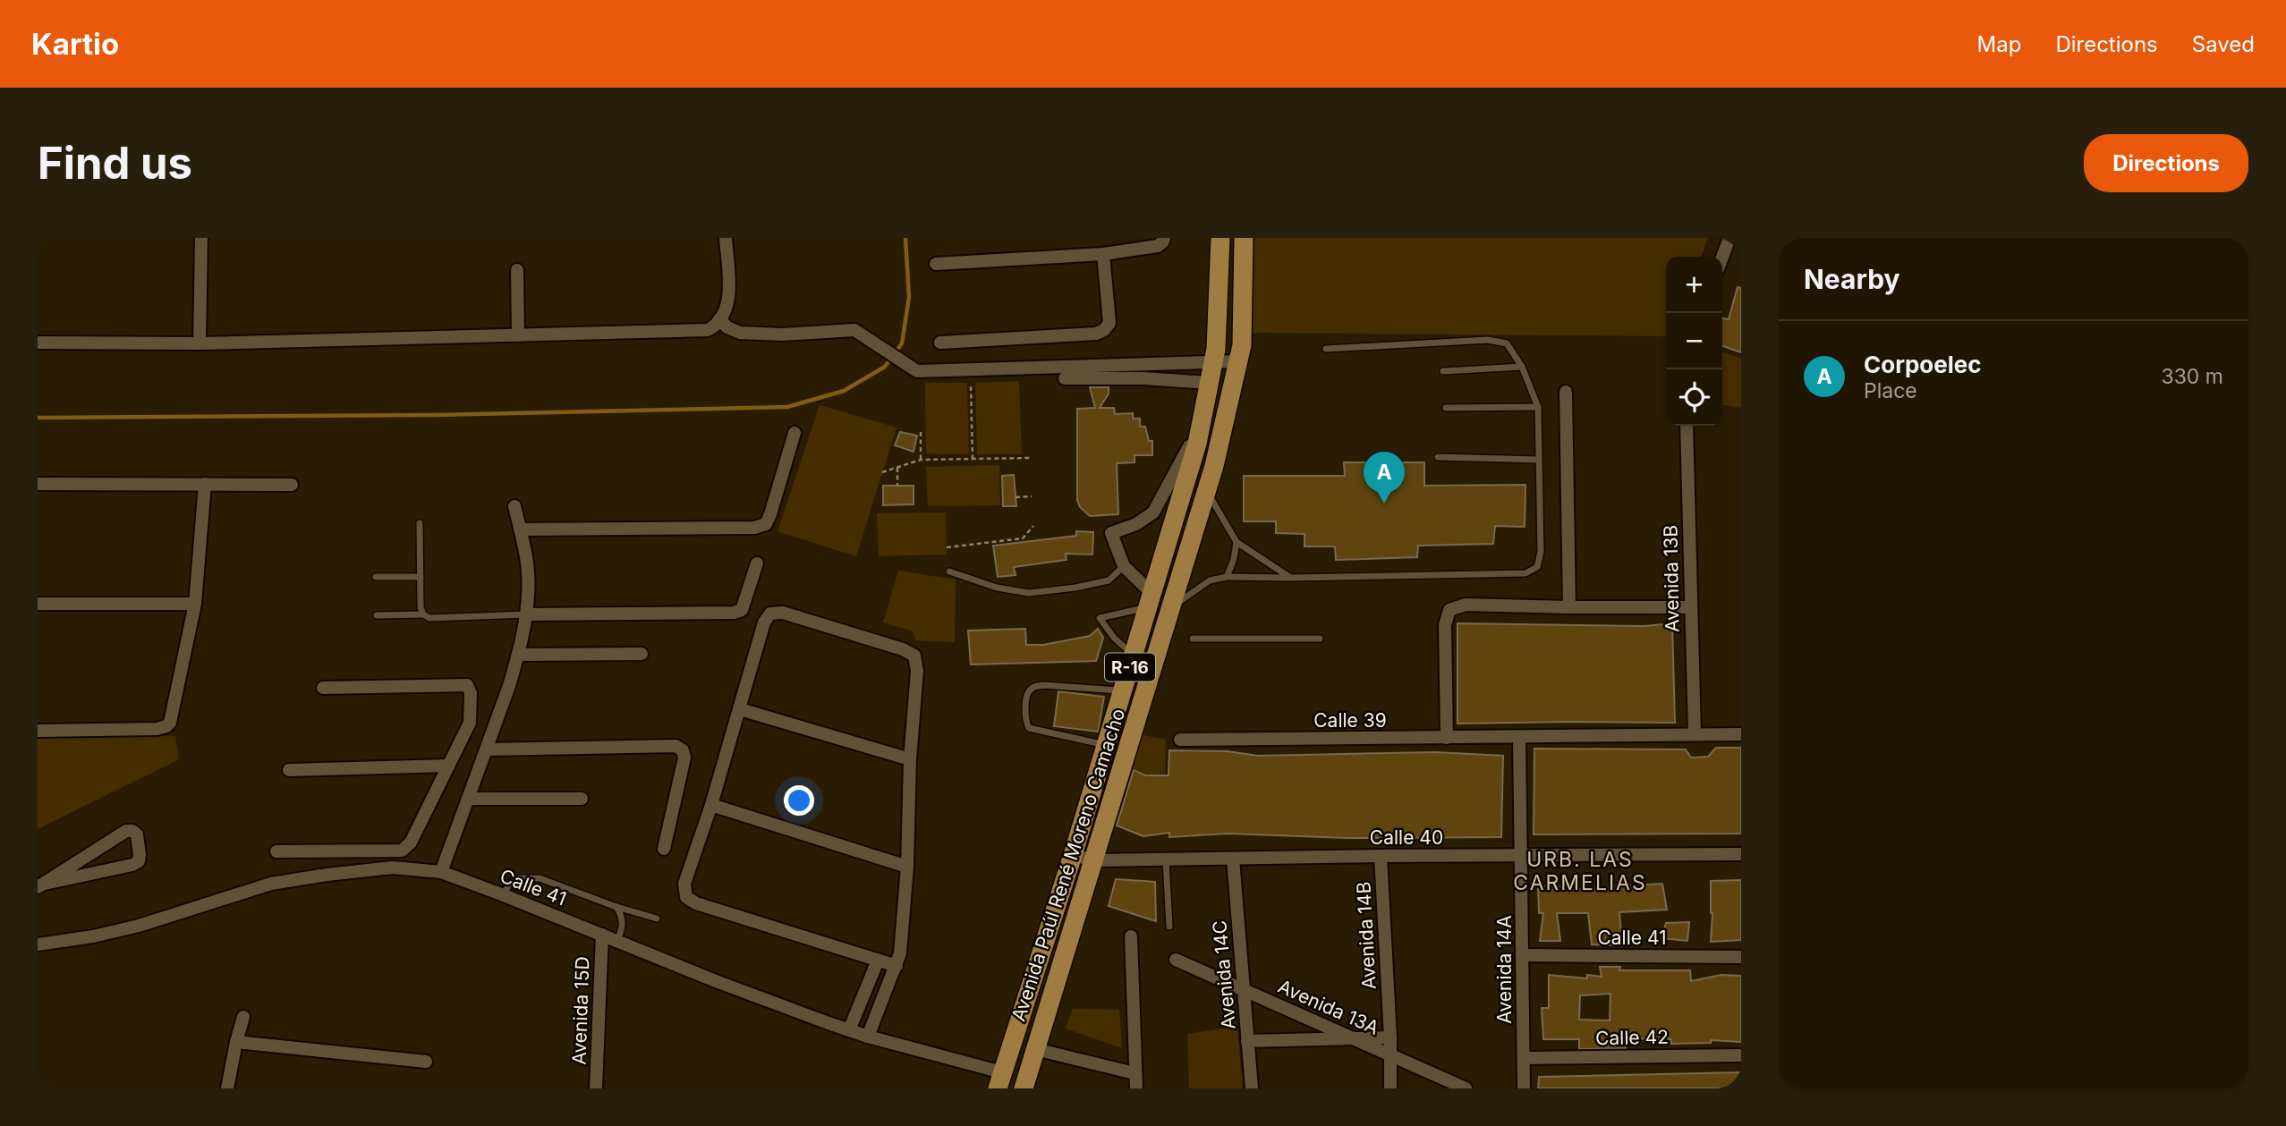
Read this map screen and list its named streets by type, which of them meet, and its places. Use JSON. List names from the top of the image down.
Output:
{
  "streets": {
    "main road": ["R-16", "Avenida Paúl René Moreno Camacho"],
    "street": [
      "Avenida 13B",
      "Calle 39",
      "Calle 40",
      "Calle 41",
      "Avenida 14B",
      "Avenida 14A",
      "Avenida 14C",
      "Avenida 13A",
      "Avenida 15D",
      "Calle 42"
    ]
  },
  "crossings": [
    ["Avenida 13B", "Calle 39"],
    ["Calle 39", "Avenida 14A"],
    ["Calle 40", "Avenida Paúl René Moreno Camacho"],
    ["Calle 40", "Avenida 14B"],
    ["Calle 40", "Avenida 14A"],
    ["Calle 40", "Avenida 14C"],
    ["Avenida Paúl René Moreno Camacho", "Calle 41"],
    ["Calle 41", "Avenida 14A"],
    ["Calle 41", "Avenida 15D"],
    ["Avenida 14A", "Calle 42"]
  ],
  "districts": ["URB. LAS CARMELIAS"],
  "page": {
    "header": "Kartio",
    "nav": ["Map", "Directions", "Saved"],
    "buttons": "Directions",
    "title": "Find us",
    "heading": "Nearby",
    "map_buttons": ["+", "−"],
    "list": [
      {
        "mark": "A",
        "name": "Corpoelec",
        "note": "Place",
        "value": "330 m"
      }
    ],
    "pins": "A"
  }
}
